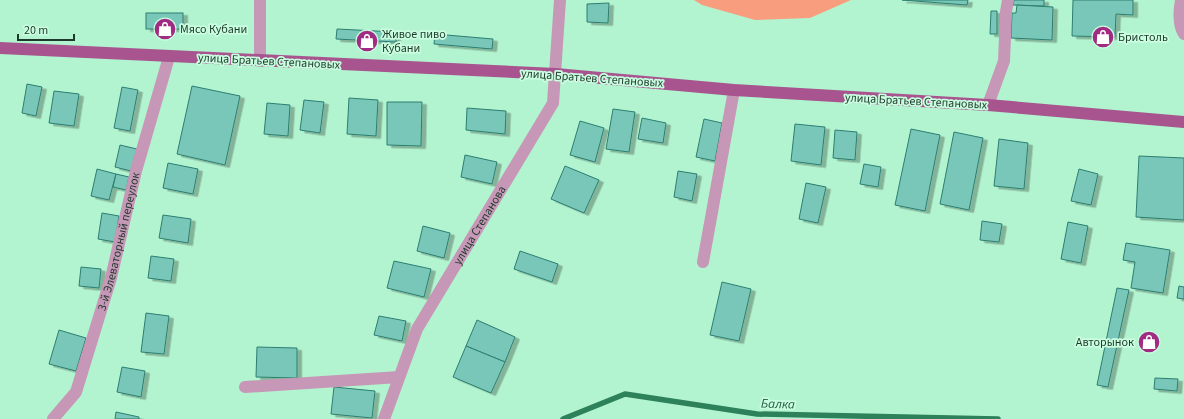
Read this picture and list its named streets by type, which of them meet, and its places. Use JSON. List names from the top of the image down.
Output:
{
  "streets": {
    "main road": ["улица Братьев Степановых"],
    "street": ["улица Степанова", "3-й Элеваторный переулок"]
  },
  "crossings": [
    ["улица Братьев Степановых", "улица Степанова"],
    ["улица Братьев Степановых", "3-й Элеваторный переулок"]
  ],
  "water": ["Балка"],
  "places": {
    "shop": [
      "Мясо Кубани",
      "Бристоль",
      "Живое пиво Кубани",
      "Авторынок"
    ]
  },
  "scale_bar": "20 m"
}
